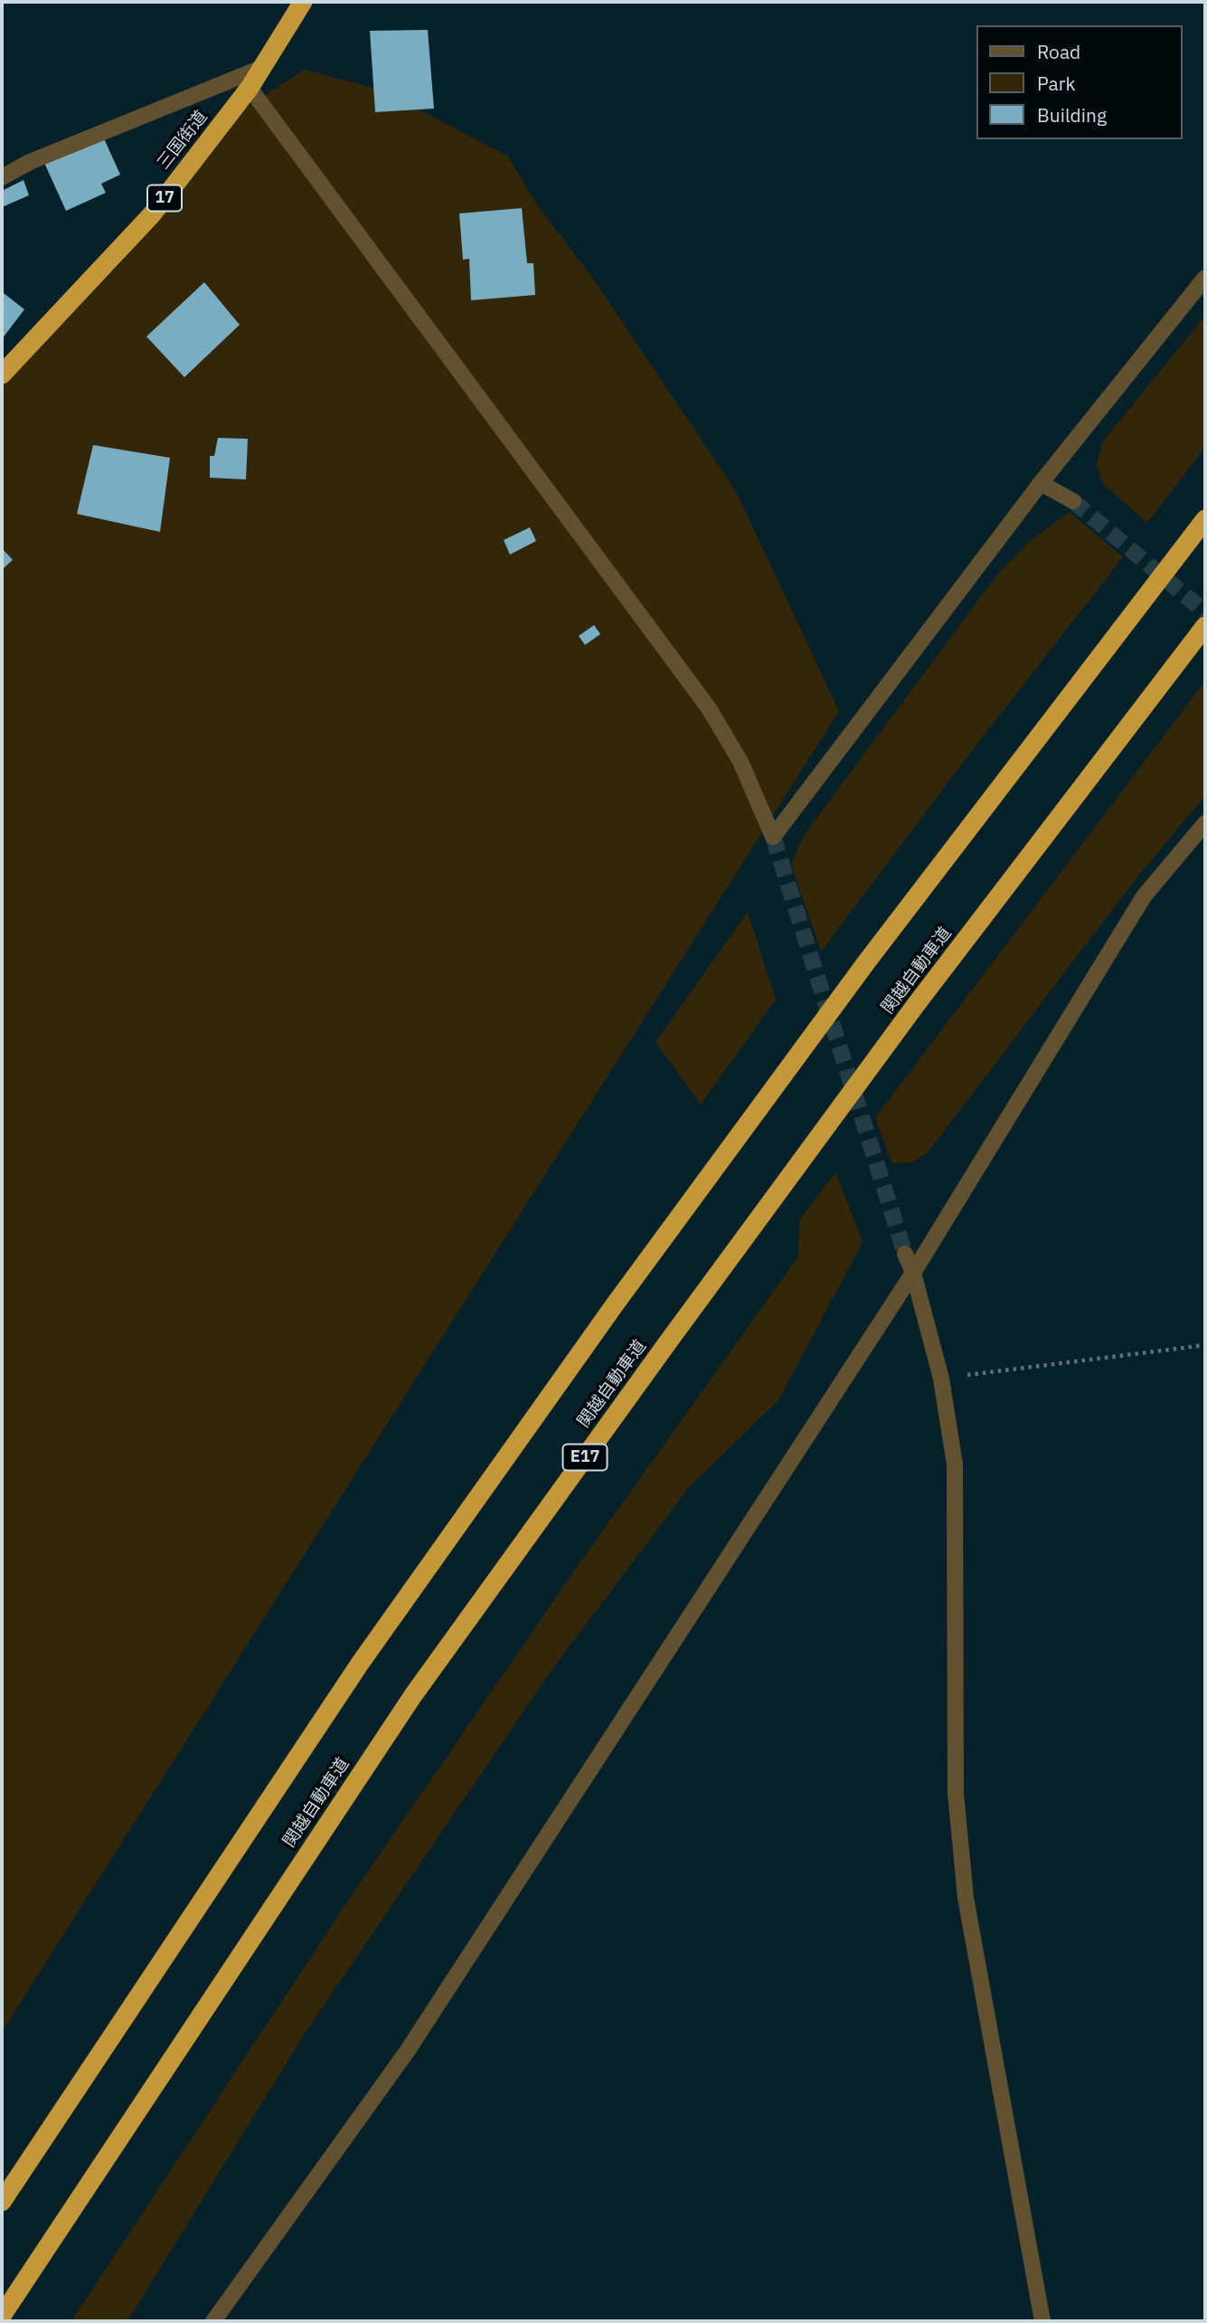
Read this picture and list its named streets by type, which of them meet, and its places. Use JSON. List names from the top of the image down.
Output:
{
  "streets": {
    "highway": [
      "三国街道",
      "17",
      "関越自動車道",
      "E17"
    ]
  },
  "legend": ["Road", "Park", "Building"]
}
